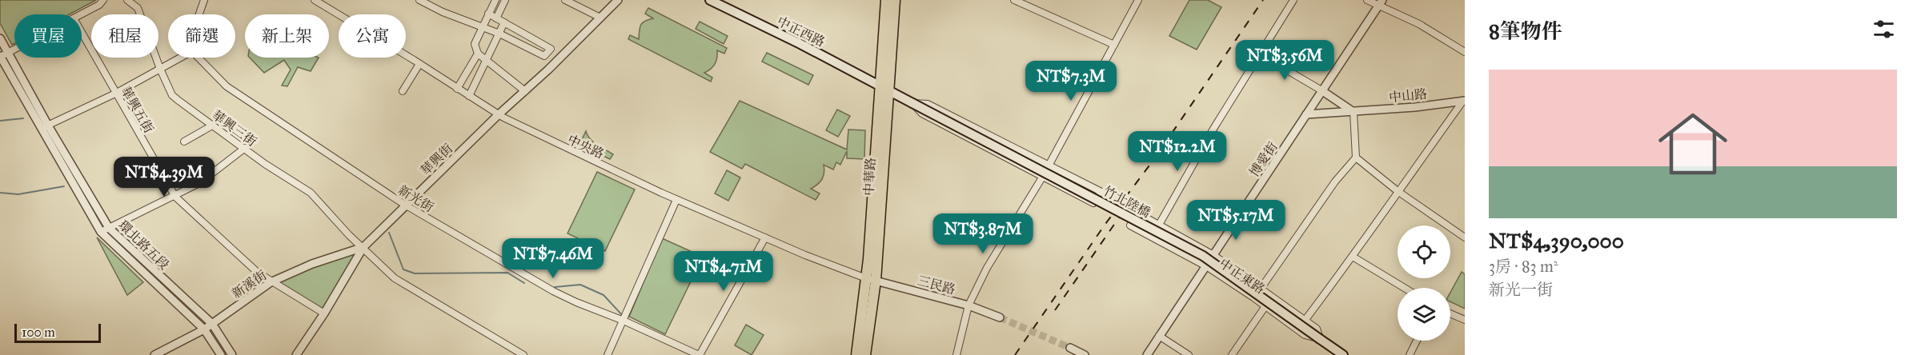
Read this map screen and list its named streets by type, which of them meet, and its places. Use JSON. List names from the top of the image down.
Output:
{
  "streets": {
    "main road": [
      "中正西路",
      "中華路",
      "竹北陸橋",
      "中正東路"
    ],
    "street": [
      "中山路",
      "華興五街",
      "華興三街",
      "中央路",
      "華興街",
      "博愛街",
      "新光街",
      "環北路五段",
      "新溪街",
      "三民路"
    ]
  },
  "crossings": [
    ["中正西路", "中華路"],
    ["中山路", "博愛街"],
    ["華興五街", "華興街"],
    ["華興五街", "新溪街"],
    ["華興三街", "華興街"],
    ["華興三街", "新溪街"],
    ["中央路", "華興街"],
    ["中央路", "中華路"],
    ["中央路", "新光街"],
    ["中央路", "三民路"],
    ["華興街", "新光街"],
    ["華興街", "新溪街"],
    ["博愛街", "中正東路"],
    ["中華路", "三民路"],
    ["竹北陸橋", "中正東路"],
    ["環北路五段", "新溪街"]
  ],
  "scale_bar": "100 m",
  "page": {
    "heading": "8筆物件",
    "chip": [
      "買屋",
      "租屋",
      "篩選",
      "新上架",
      "公寓"
    ],
    "price": [
      "NT$3.56M",
      "NT$7.3M",
      "NT$12.2M",
      "NT$4.39M",
      "NT$5.17M",
      "NT$3.87M",
      "NT$7.46M",
      "NT$4.71M"
    ],
    "list": [
      {
        "name": "NT$4,390,000",
        "note": "3房 · 83 m² · 新光一街"
      }
    ],
    "scale": "100 m"
  }
}
